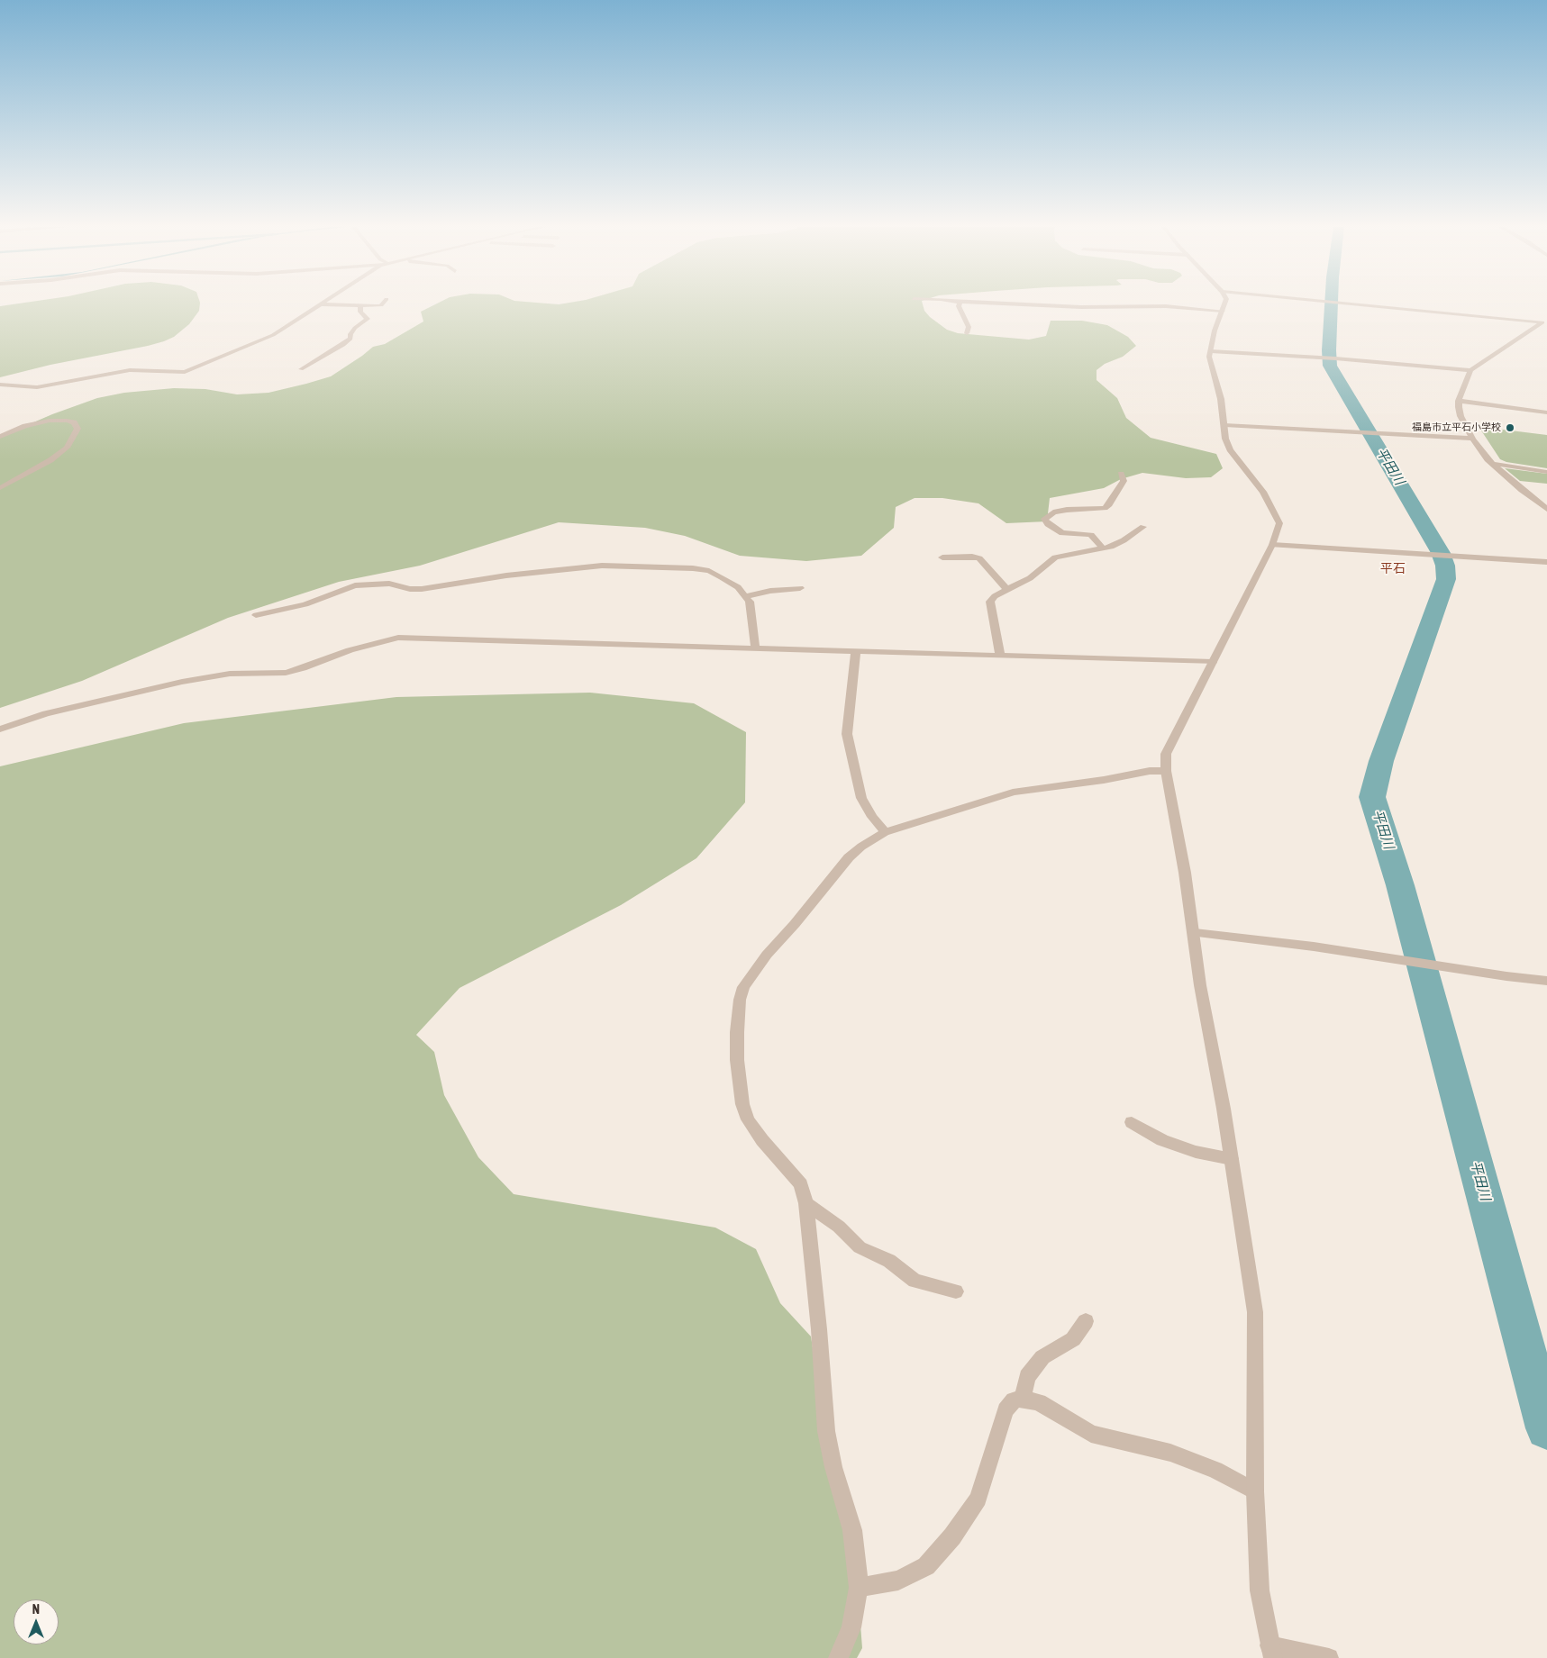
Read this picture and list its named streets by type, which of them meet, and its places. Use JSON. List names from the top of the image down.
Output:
{
  "districts": ["平石"],
  "water": ["平田川"],
  "places": ["福島市立平石小学校"],
  "north": "top"
}
